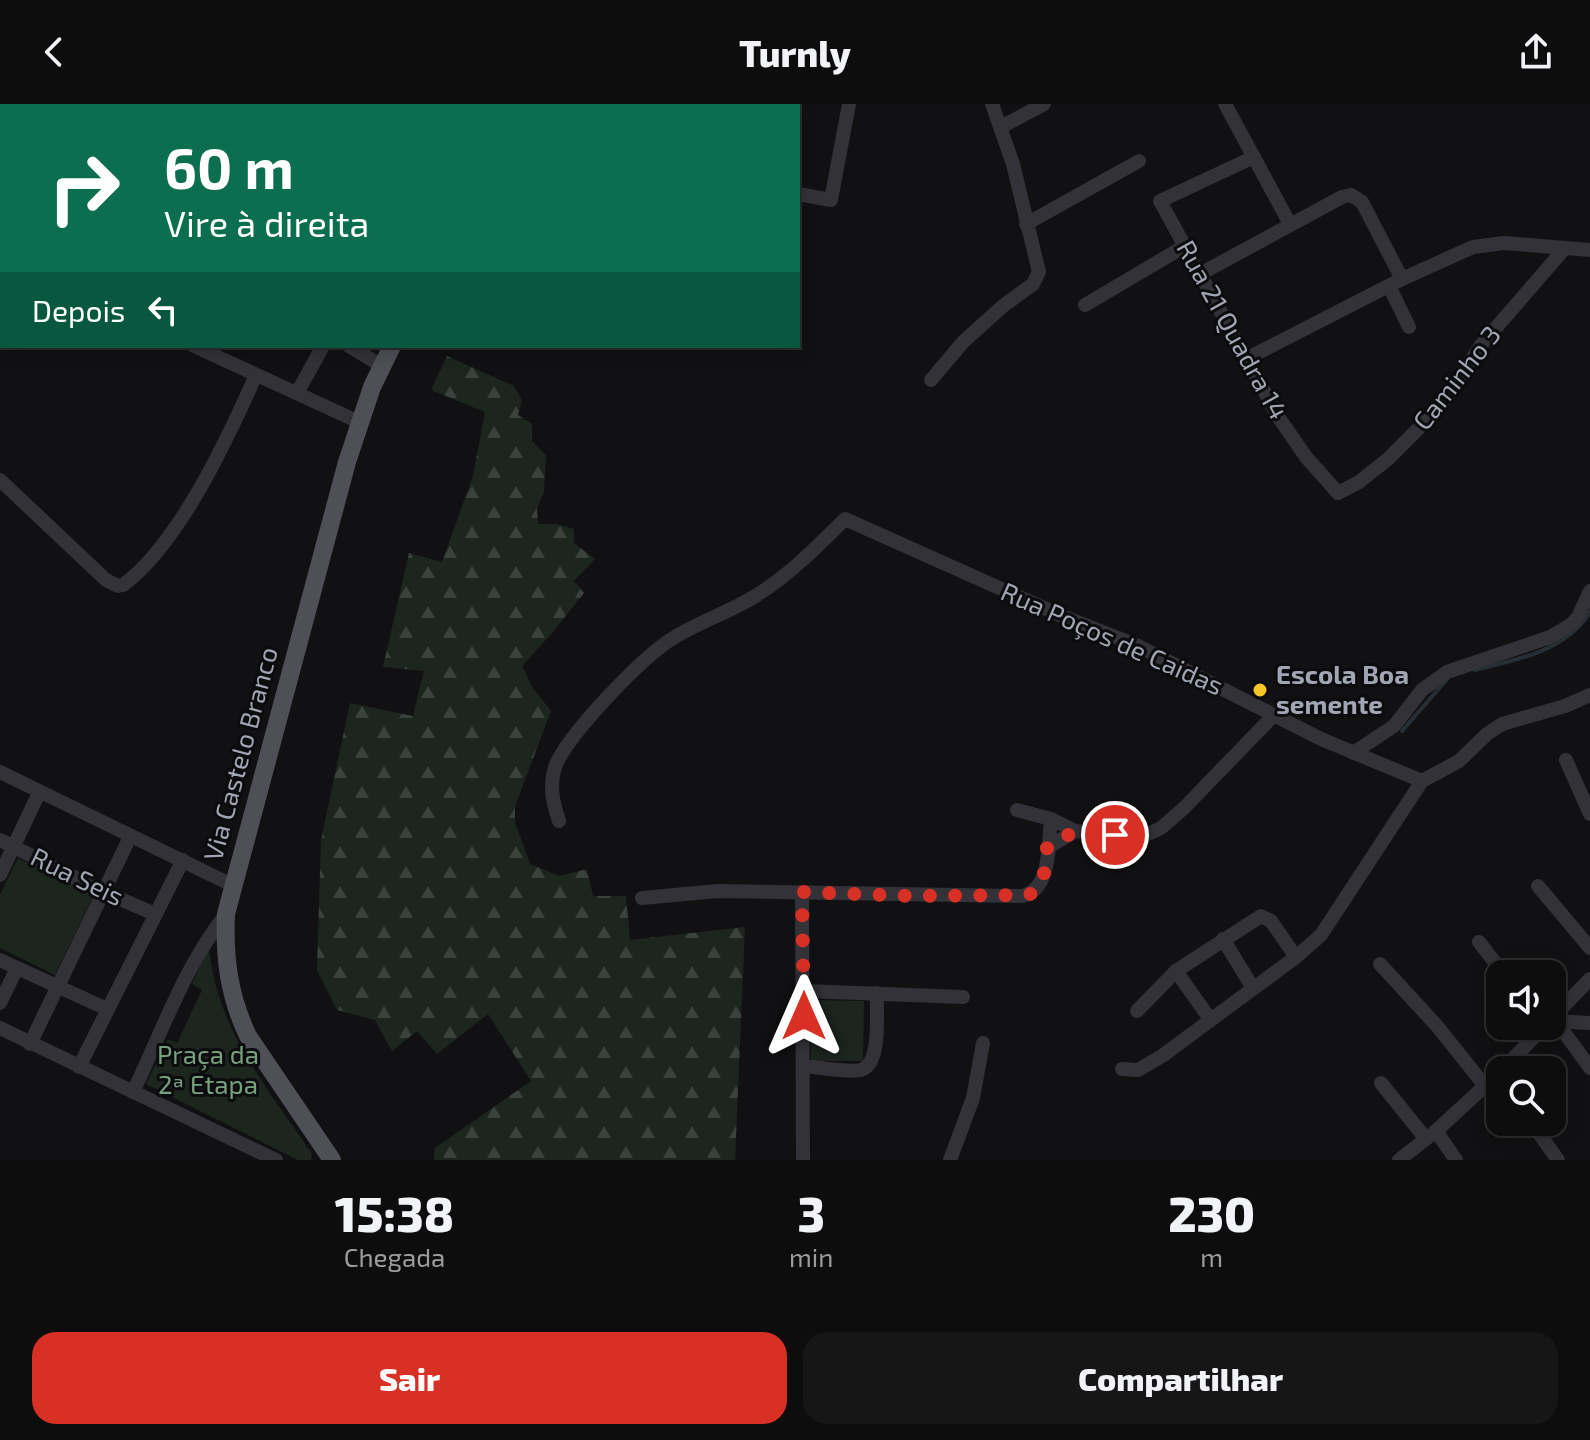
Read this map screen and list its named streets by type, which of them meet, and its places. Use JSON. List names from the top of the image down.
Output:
{
  "streets": {
    "main road": ["Via Castelo Branco"],
    "street": [
      "Rua 21 Quadra 14",
      "Caminho 3",
      "Rua Poços de Caidas",
      "Rua Seis"
    ]
  },
  "crossings": [
    ["Rua 21 Quadra 14", "Caminho 3"]
  ],
  "parks": ["Praça da 2ª Etapa"],
  "places": ["Escola Boa semente"],
  "page": {
    "header": "Turnly",
    "turn": ["60 m", "Vire à direita"],
    "then": "Depois",
    "eta": [
      "15:38",
      "Chegada",
      "3",
      "min",
      "230",
      "m"
    ],
    "buttons": ["Sair", "Compartilhar"]
  }
}
